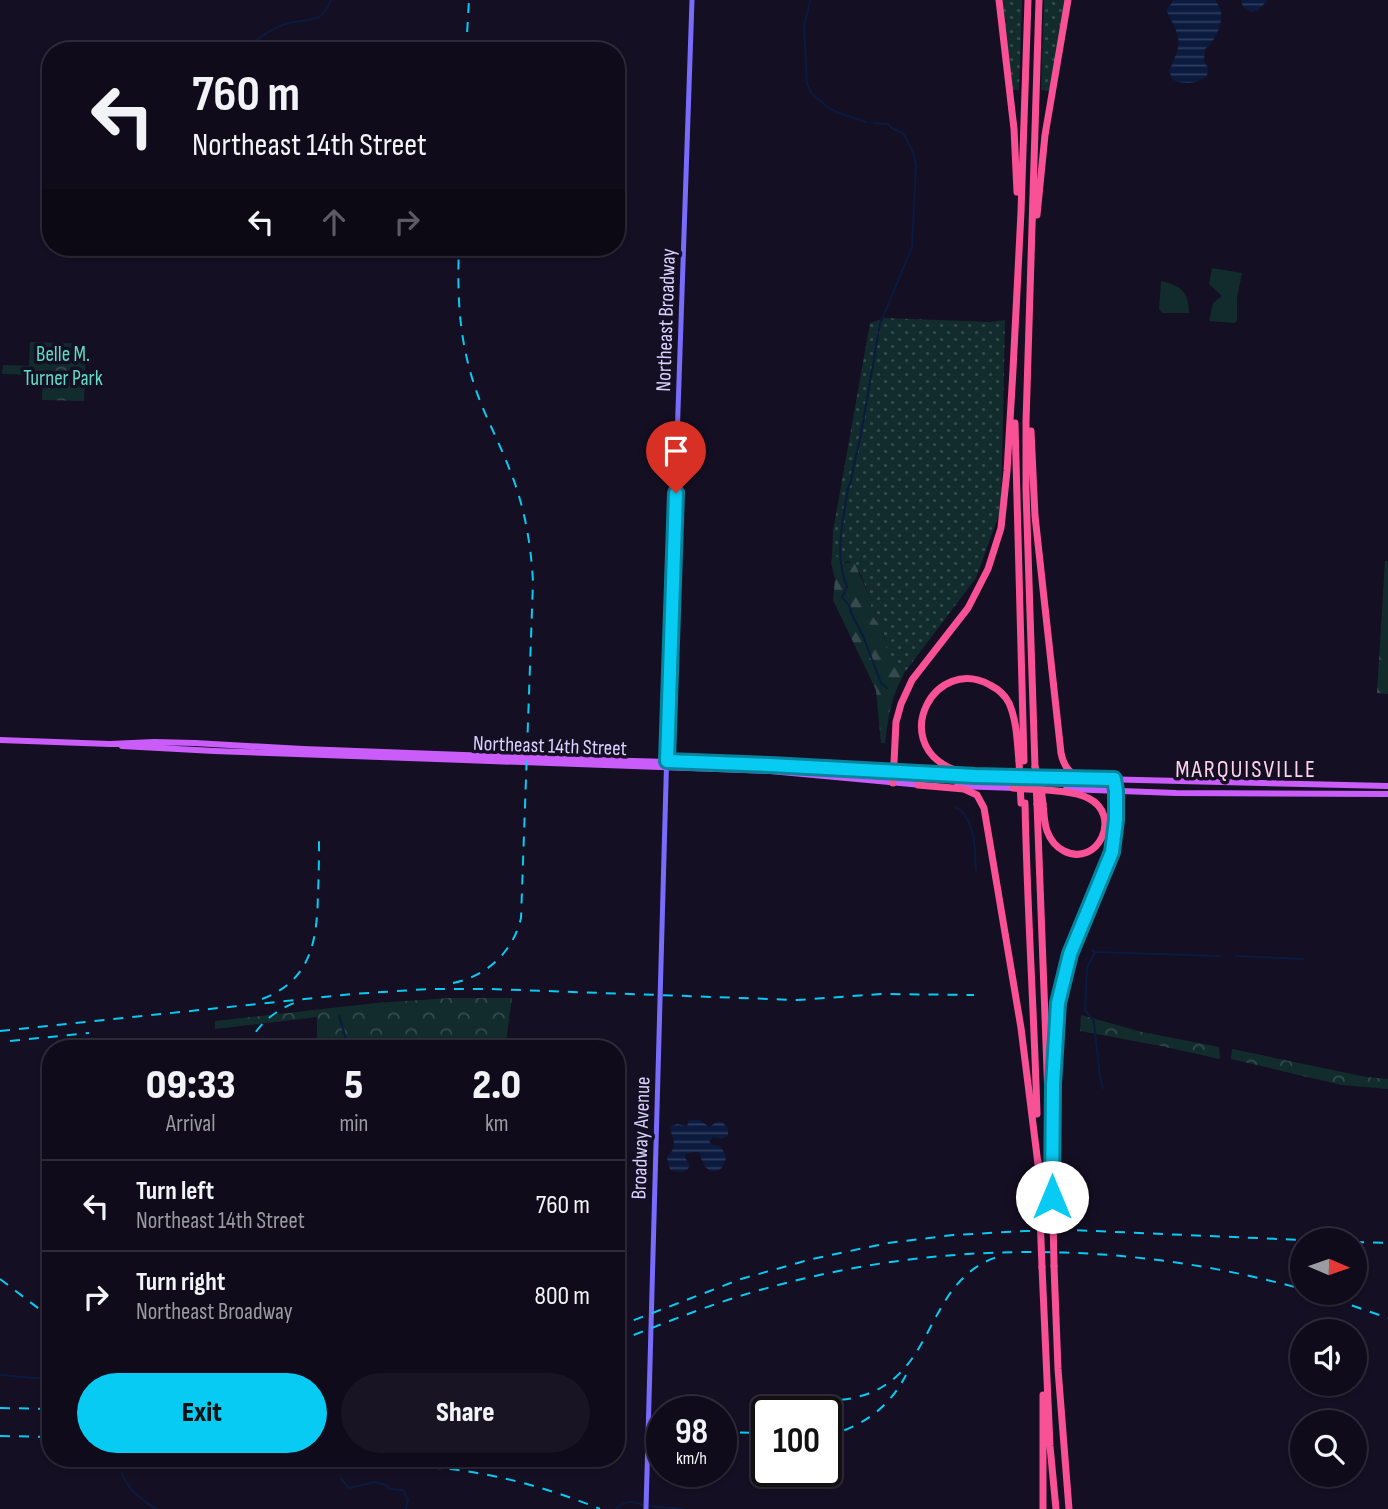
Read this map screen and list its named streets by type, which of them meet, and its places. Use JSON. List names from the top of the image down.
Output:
{
  "streets": {
    "main road": ["Northeast Broadway", "Northeast 14th Street", "Broadway Avenue"]
  },
  "crossings": [
    ["Northeast Broadway", "Northeast 14th Street"],
    ["Northeast Broadway", "Broadway Avenue"],
    ["Northeast 14th Street", "Broadway Avenue"]
  ],
  "districts": ["MARQUISVILLE"],
  "parks": ["Belle M. Turner Park"],
  "north": "right",
  "page": {
    "turn": ["760 m", "Northeast 14th Street"],
    "eta": [
      "09:33",
      "Arrival",
      "5",
      "min",
      "2.0",
      "km"
    ],
    "list": [
      {
        "name": "Turn left",
        "note": "Northeast 14th Street",
        "value": "760 m"
      },
      {
        "name": "Turn right",
        "note": "Northeast Broadway",
        "value": "800 m"
      }
    ],
    "buttons": ["Exit", "Share"],
    "speed": "98 km/h",
    "limit": "100"
  }
}
